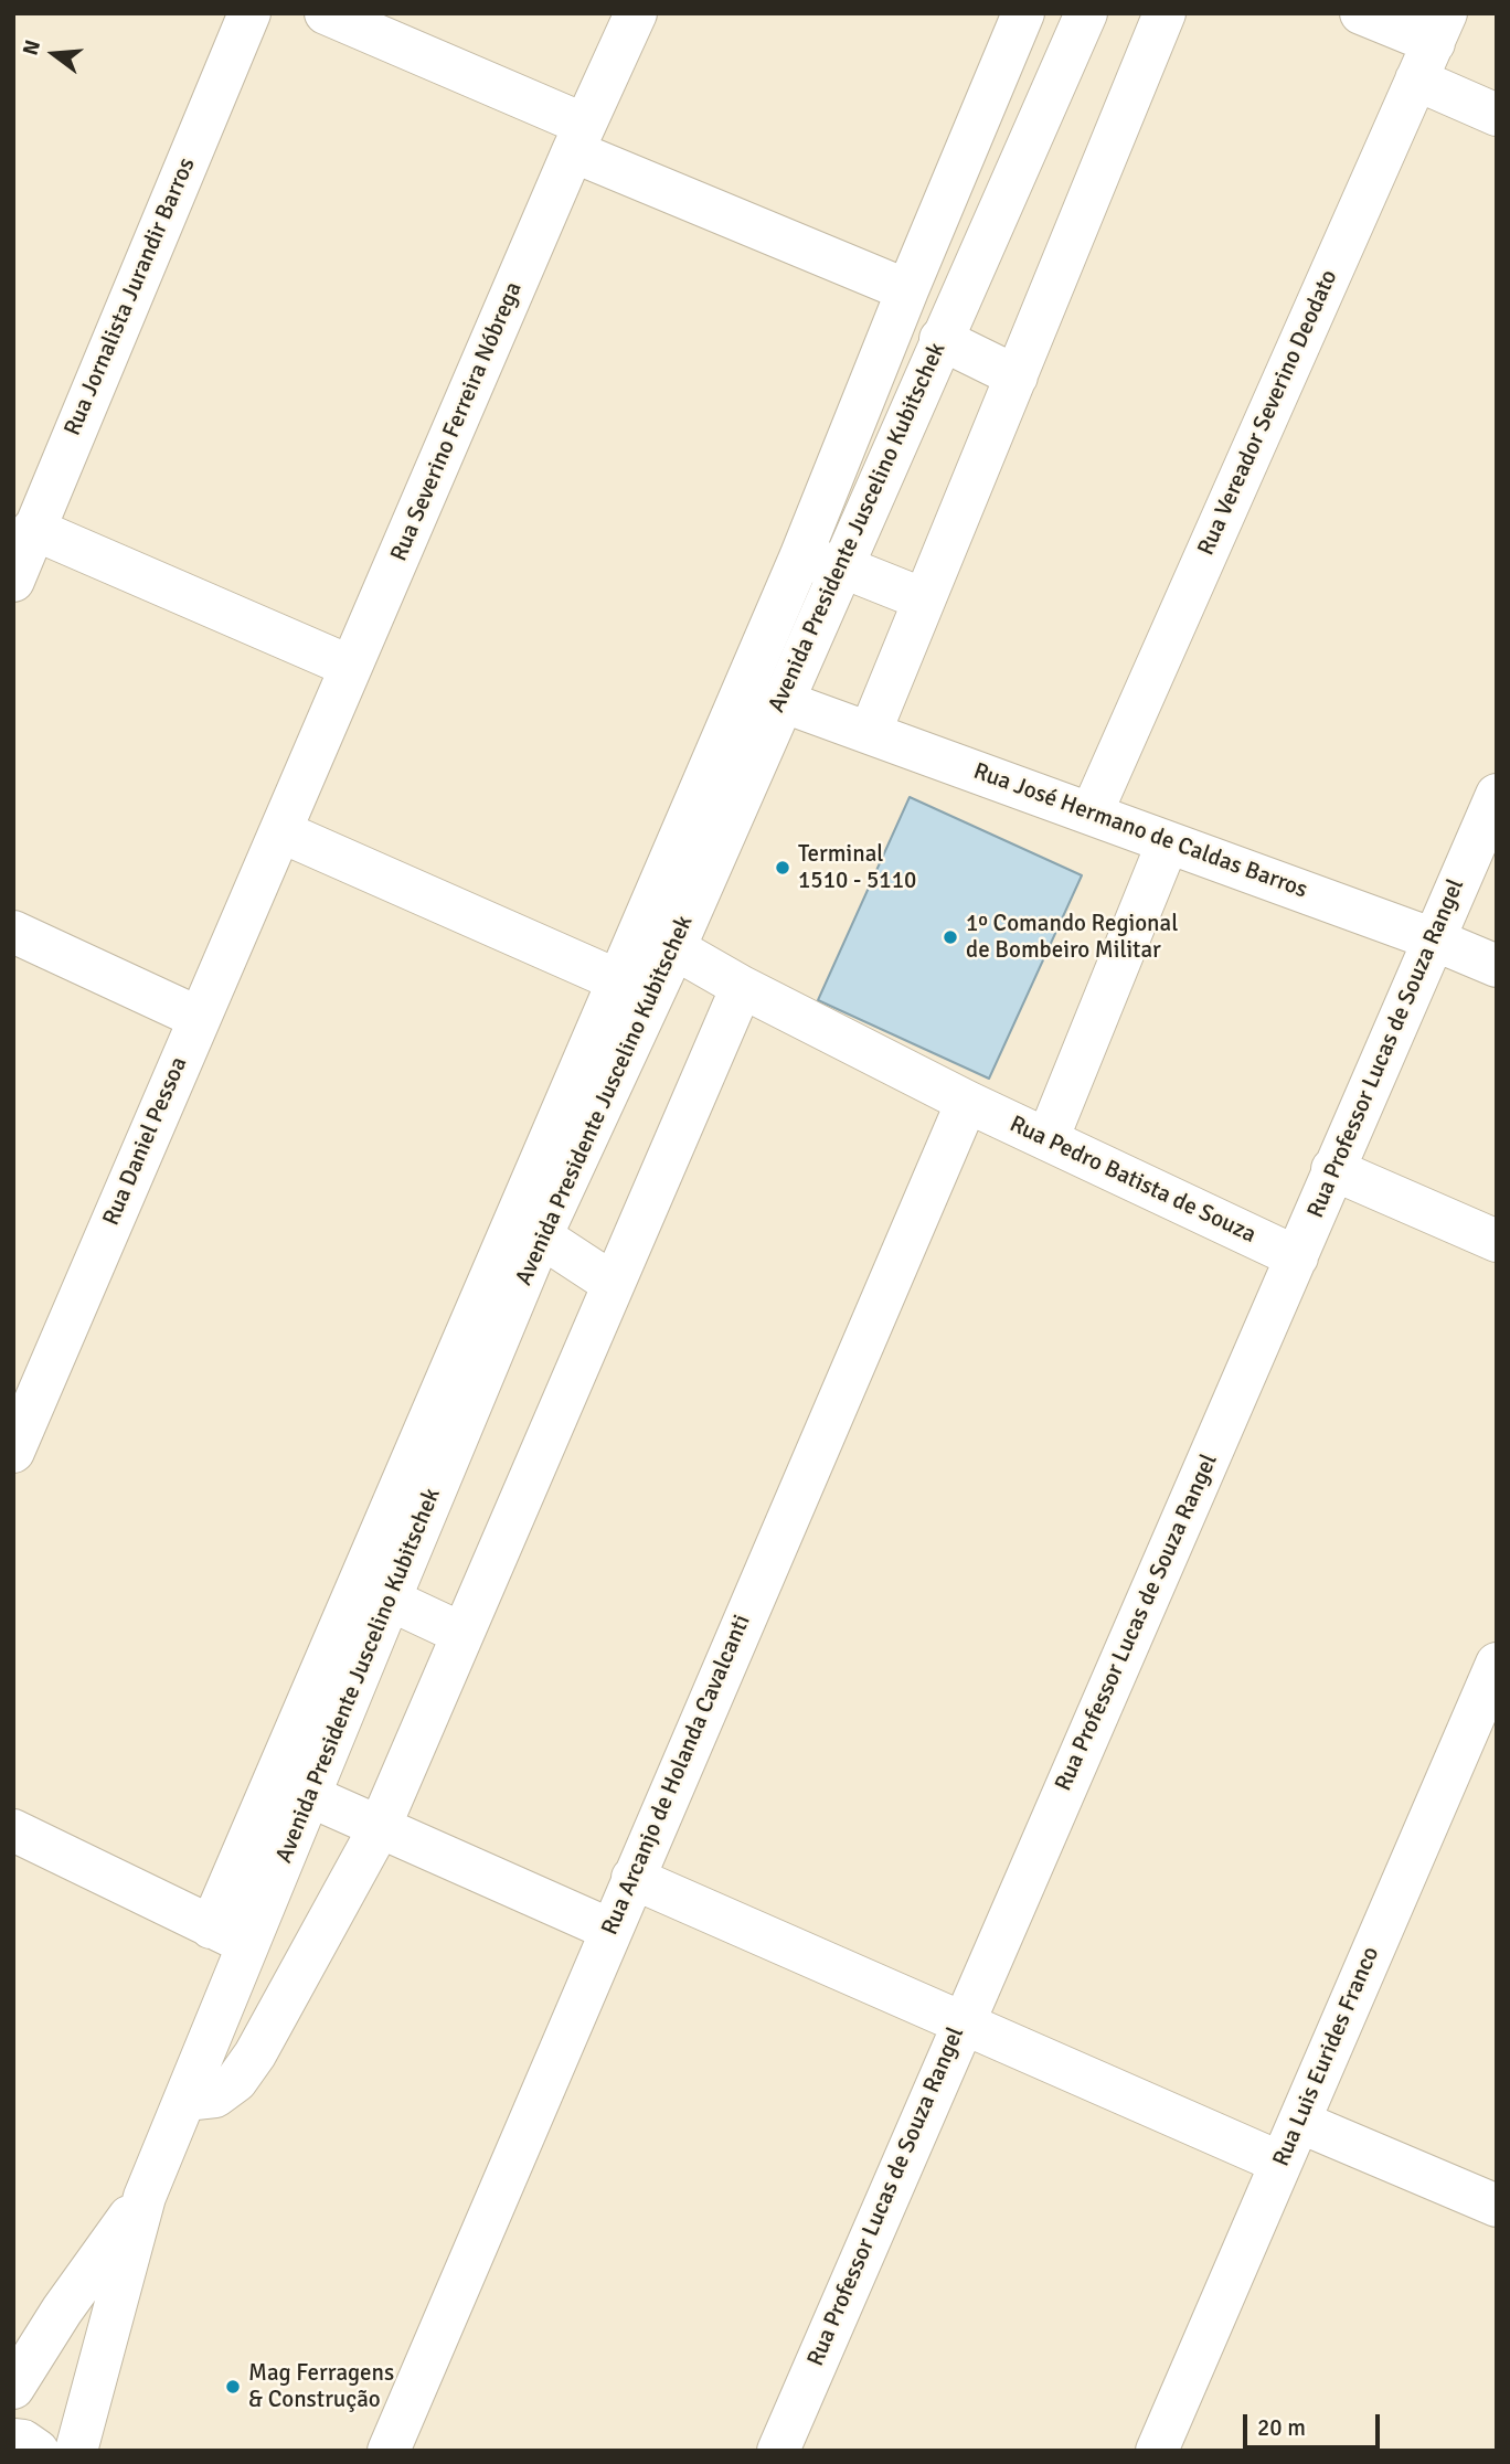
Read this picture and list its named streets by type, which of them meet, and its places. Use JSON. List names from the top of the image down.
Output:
{
  "streets": {
    "street": [
      "Rua Jornalista Jurandir Barros",
      "Rua Vereador Severino Deodato",
      "Rua Severino Ferreira Nóbrega",
      "Avenida Presidente Juscelino Kubitschek",
      "Rua José Hermano de Caldas Barros",
      "Rua Professor Lucas de Souza Rangel",
      "Rua Daniel Pessoa",
      "Rua Pedro Batista de Souza",
      "Rua Arcanjo de Holanda Cavalcanti",
      "Rua Luis Eurides Franco"
    ]
  },
  "crossings": [
    ["Rua Vereador Severino Deodato", "Rua José Hermano de Caldas Barros"],
    ["Rua Severino Ferreira Nóbrega", "Rua Daniel Pessoa"],
    ["Avenida Presidente Juscelino Kubitschek", "Rua José Hermano de Caldas Barros"],
    ["Avenida Presidente Juscelino Kubitschek", "Rua Pedro Batista de Souza"],
    ["Rua José Hermano de Caldas Barros", "Rua Professor Lucas de Souza Rangel"],
    ["Rua Professor Lucas de Souza Rangel", "Rua Pedro Batista de Souza"],
    ["Rua Pedro Batista de Souza", "Rua Arcanjo de Holanda Cavalcanti"]
  ],
  "places": ["Terminal 1510 - 5110", "1º Comando Regional de Bombeiro Militar", "Mag Ferragens & Construção"],
  "scale_bar": "20 m",
  "north": "left"
}
